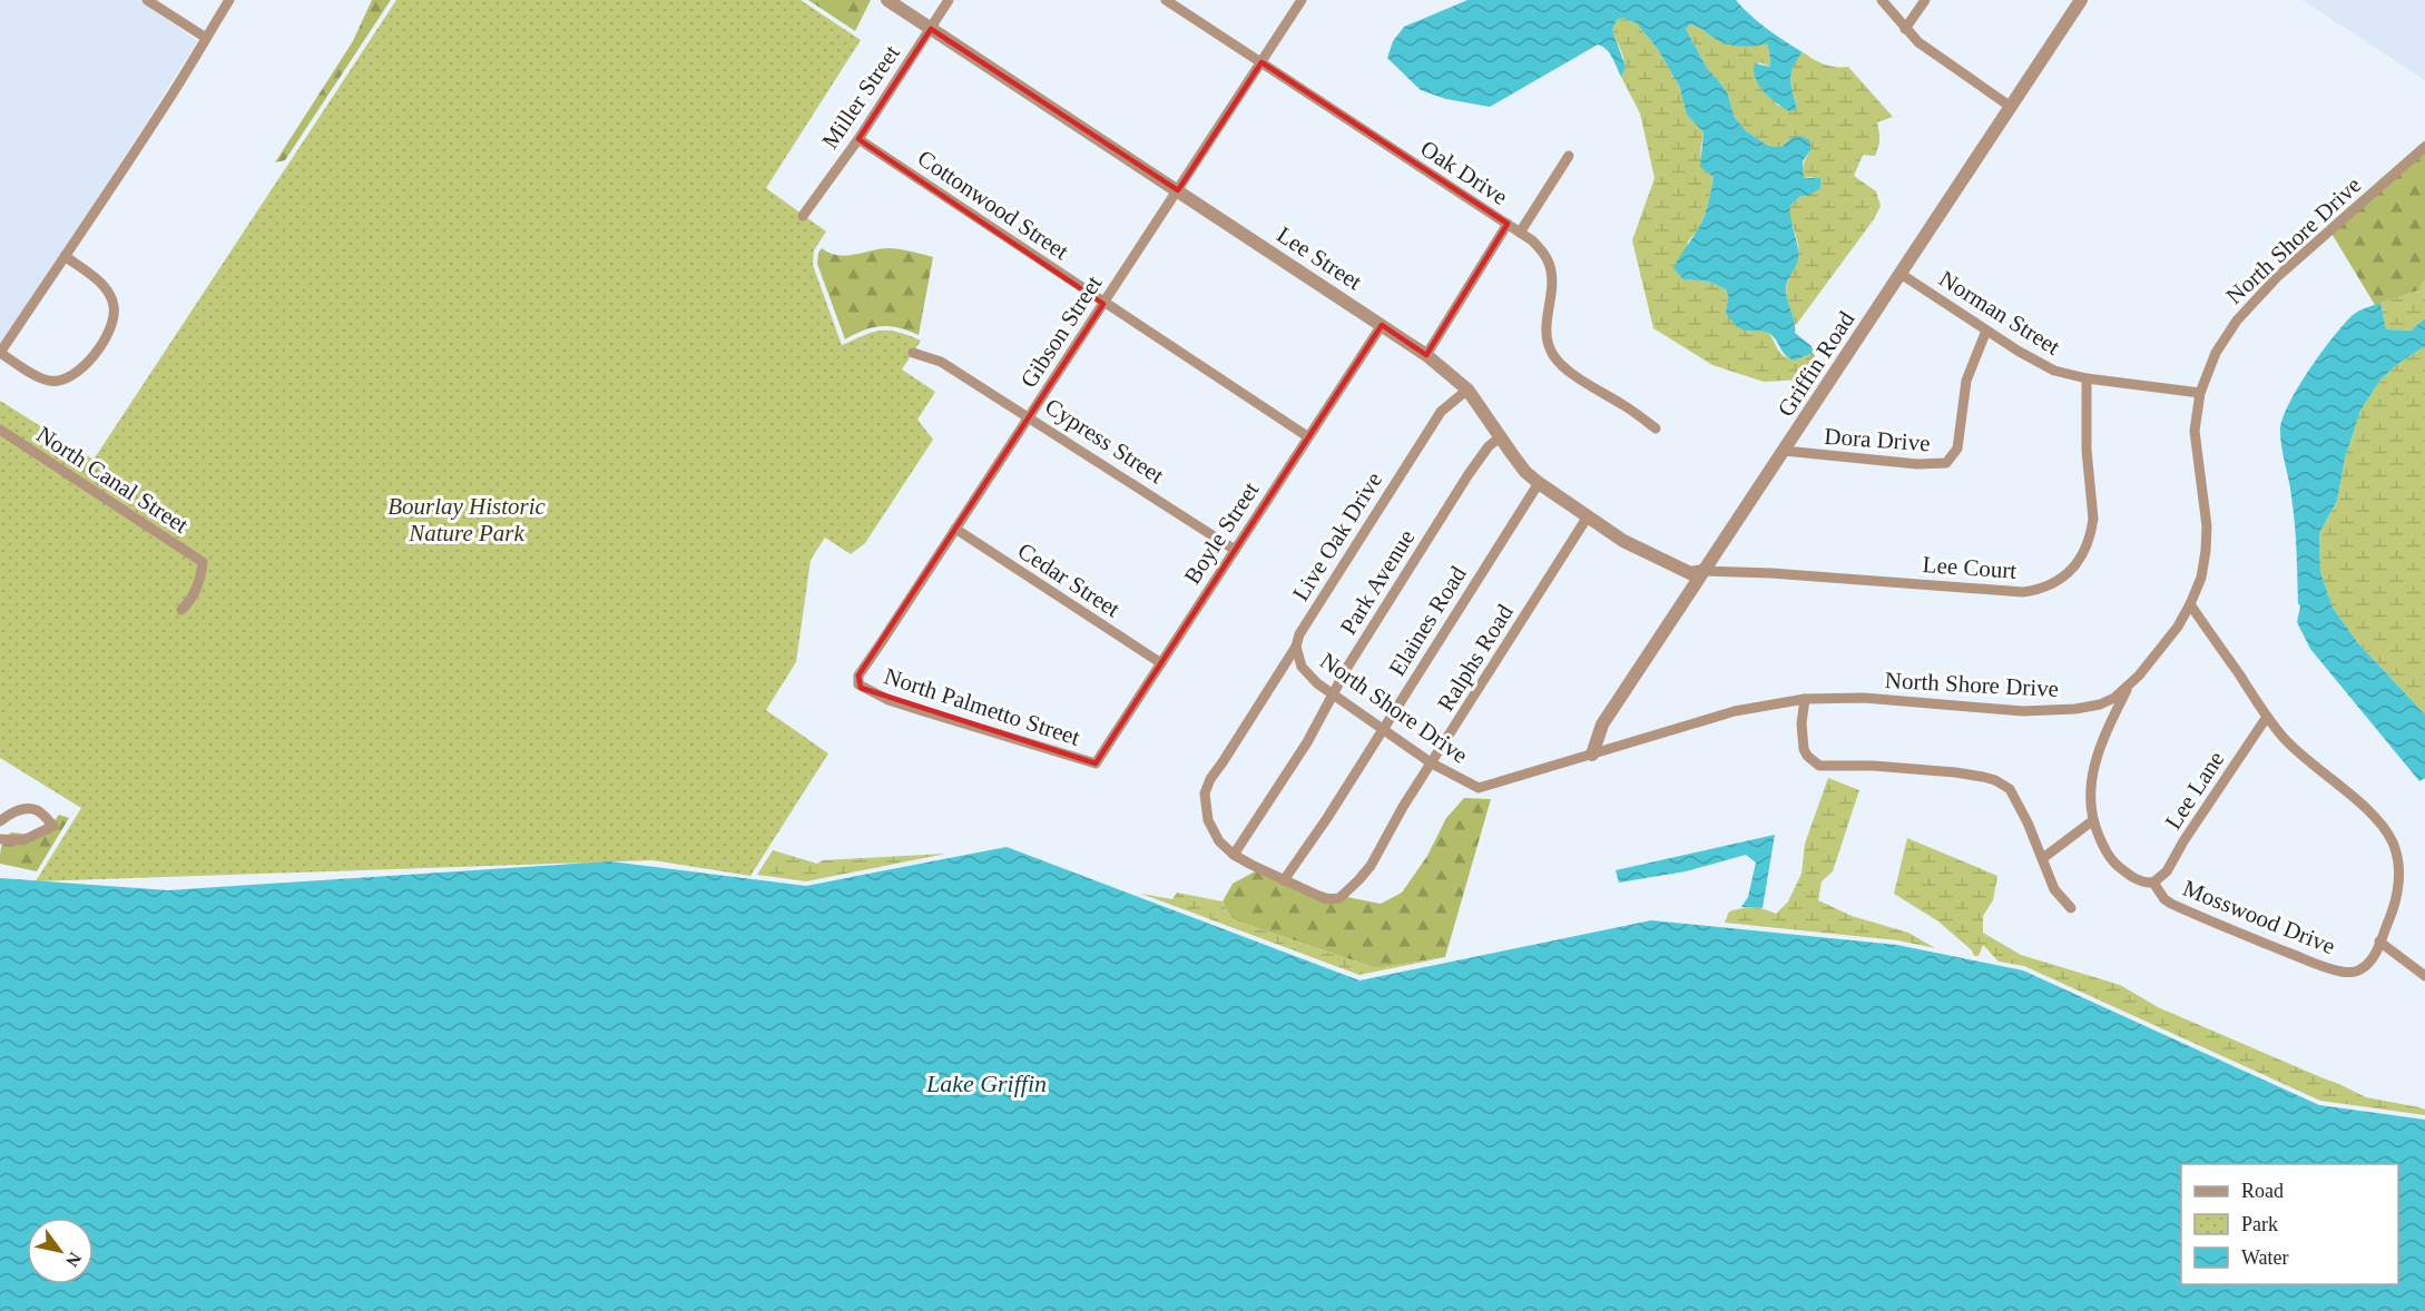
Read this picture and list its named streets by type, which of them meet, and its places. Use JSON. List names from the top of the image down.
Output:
{
  "streets": {
    "street": [
      "Miller Street",
      "Oak Drive",
      "Cottonwood Street",
      "North Shore Drive",
      "Lee Street",
      "Norman Street",
      "Gibson Street",
      "Griffin Road",
      "Dora Drive",
      "Cypress Street",
      "North Canal Street",
      "Boyle Street",
      "Live Oak Drive",
      "Lee Court",
      "Cedar Street",
      "Park Avenue",
      "Elaines Road",
      "Ralphs Road",
      "North Palmetto Street",
      "Lee Lane",
      "Mosswood Drive"
    ]
  },
  "crossings": [
    ["Miller Street", "Cottonwood Street"],
    ["Miller Street", "Lee Street"],
    ["Oak Drive", "Gibson Street"],
    ["Cottonwood Street", "Gibson Street"],
    ["Cottonwood Street", "Boyle Street"],
    ["North Shore Drive", "Norman Street"],
    ["North Shore Drive", "Griffin Road"],
    ["North Shore Drive", "Live Oak Drive"],
    ["North Shore Drive", "Park Avenue"],
    ["North Shore Drive", "Elaines Road"],
    ["North Shore Drive", "Ralphs Road"],
    ["North Shore Drive", "Mosswood Drive"],
    ["Lee Street", "Gibson Street"],
    ["Lee Street", "Griffin Road"],
    ["Lee Street", "Boyle Street"],
    ["Lee Street", "Live Oak Drive"],
    ["Lee Street", "Lee Court"],
    ["Lee Street", "Park Avenue"],
    ["Lee Street", "Elaines Road"],
    ["Lee Street", "Ralphs Road"],
    ["Norman Street", "Griffin Road"],
    ["Norman Street", "Dora Drive"],
    ["Norman Street", "Lee Court"],
    ["Gibson Street", "Cypress Street"],
    ["Gibson Street", "Cedar Street"],
    ["Gibson Street", "North Palmetto Street"],
    ["Griffin Road", "Dora Drive"],
    ["Griffin Road", "Lee Court"],
    ["Cypress Street", "Boyle Street"],
    ["Boyle Street", "Cedar Street"],
    ["Boyle Street", "North Palmetto Street"],
    ["Live Oak Drive", "Park Avenue"],
    ["Elaines Road", "Ralphs Road"],
    ["Lee Lane", "Mosswood Drive"]
  ],
  "water": ["Lake Griffin"],
  "parks": ["Bourlay Historic Nature Park"],
  "legend": ["Road", "Park", "Water"],
  "north": "bottom right"
}
